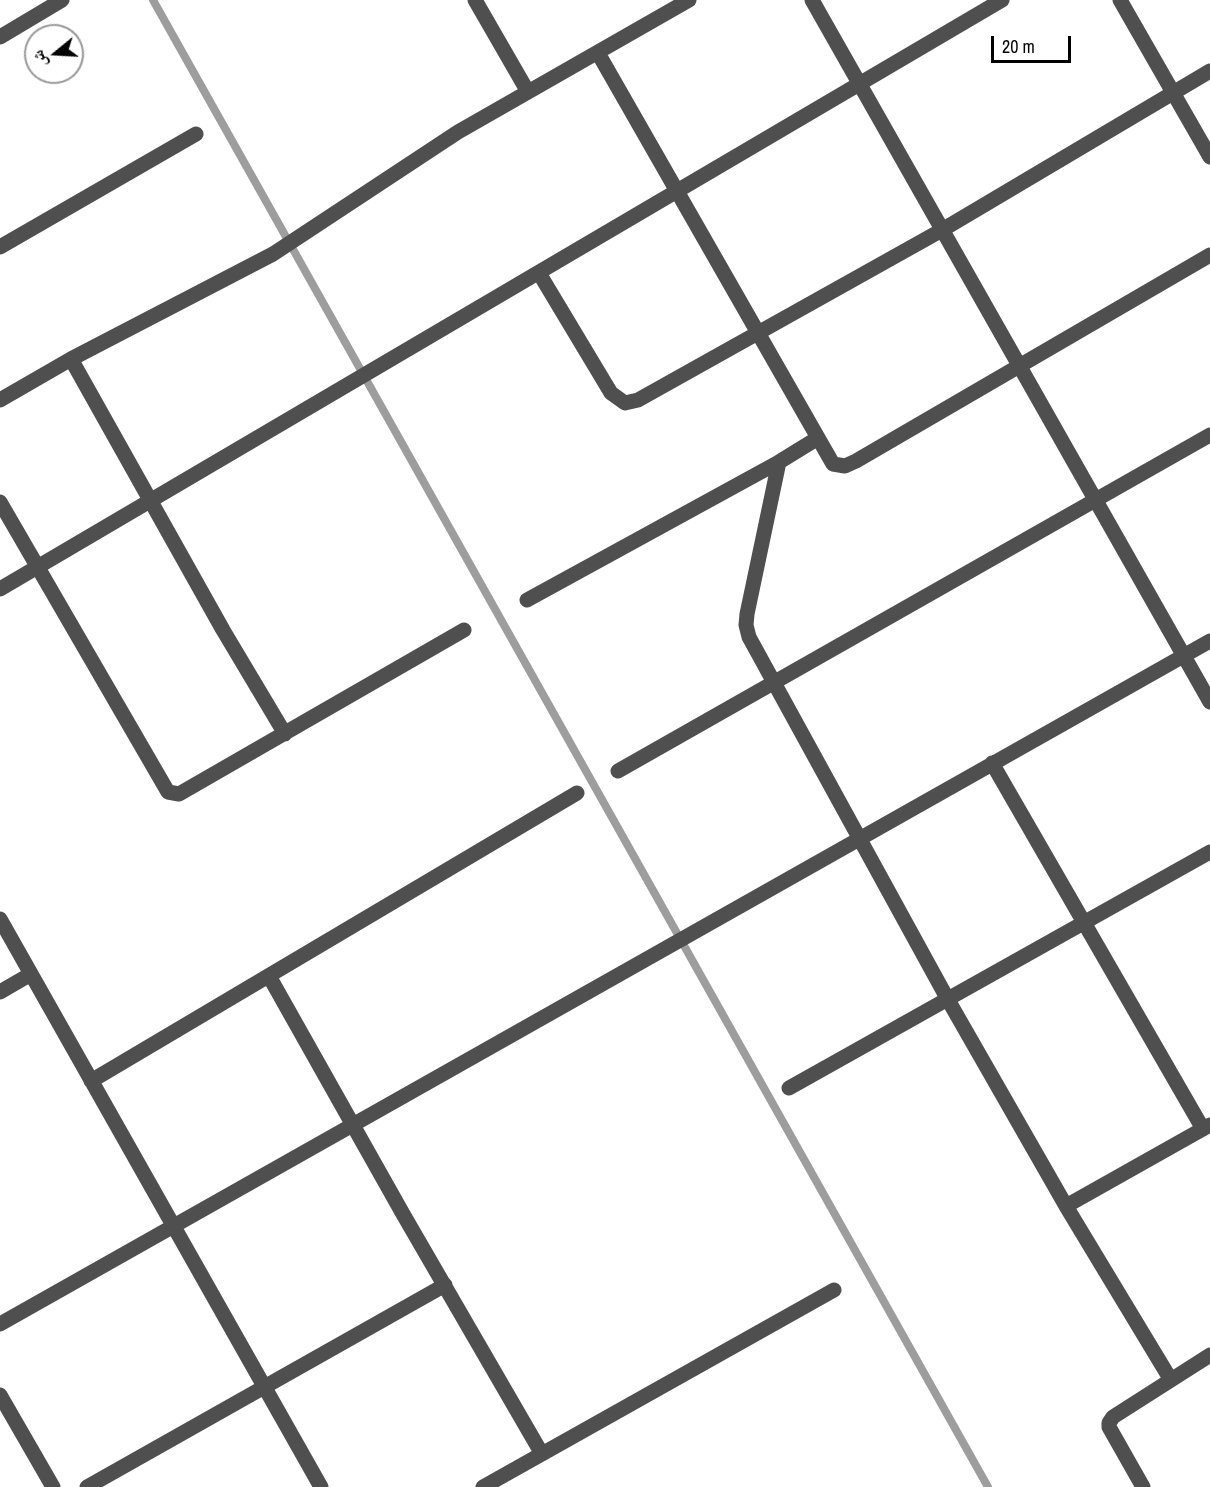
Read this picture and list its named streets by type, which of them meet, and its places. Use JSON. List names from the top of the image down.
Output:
{
  "scale_bar": "20 m",
  "north": "left"
}
